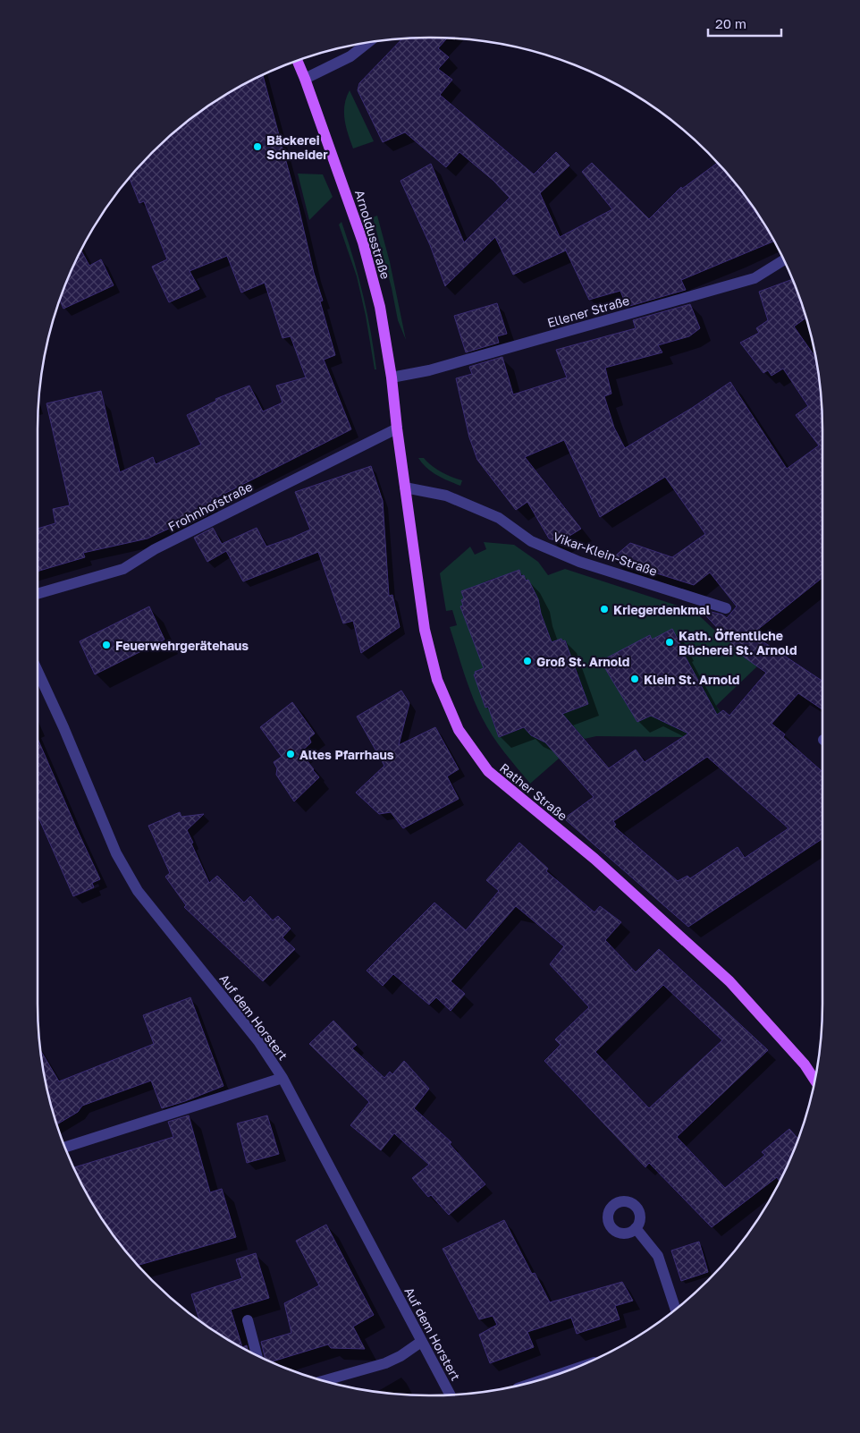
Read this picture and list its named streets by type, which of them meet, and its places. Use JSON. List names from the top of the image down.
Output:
{
  "streets": {
    "main road": ["Arnoldusstraße", "Rather Straße"],
    "street": [
      "Ellener Straße",
      "Frohnhofstraße",
      "Vikar-Klein-Straße",
      "Auf dem Horstert"
    ]
  },
  "crossings": [
    ["Arnoldusstraße", "Ellener Straße"],
    ["Arnoldusstraße", "Frohnhofstraße"],
    ["Arnoldusstraße", "Rather Straße"],
    ["Frohnhofstraße", "Rather Straße"],
    ["Vikar-Klein-Straße", "Rather Straße"]
  ],
  "places": [
    "Bäckerei Schneider",
    "Kriegerdenkmal",
    "Kath. Öffentliche Bücherei St. Arnold",
    "Feuerwehrgerätehaus",
    "Groß St. Arnold",
    "Klein St. Arnold",
    "Altes Pfarrhaus"
  ],
  "scale_bar": "20 m"
}
